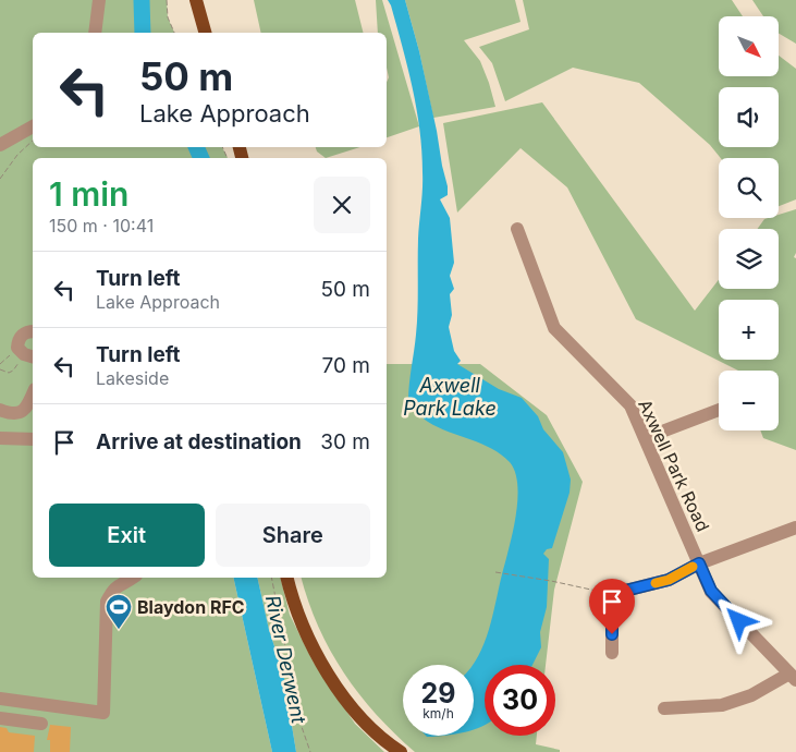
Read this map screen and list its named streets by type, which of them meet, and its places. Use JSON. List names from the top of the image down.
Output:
{
  "streets": {
    "street": ["Axwell Park Road"]
  },
  "water": ["Axwell Park Lake", "River Derwent"],
  "places": {
    "sports": ["Blaydon RFC"]
  },
  "north": "bottom right",
  "page": {
    "map_buttons": ["+", "−"],
    "turn": ["50 m", "Lake Approach"],
    "heading": ["1 min", "150 m · 10:41"],
    "list": [
      {
        "name": "Turn left",
        "note": "Lake Approach",
        "value": "50 m"
      },
      {
        "name": "Turn left",
        "note": "Lakeside",
        "value": "70 m"
      },
      {
        "name": "Arrive at destination",
        "value": "30 m"
      }
    ],
    "buttons": ["Exit", "Share"],
    "speed": "29 km/h",
    "limit": "30"
  }
}
